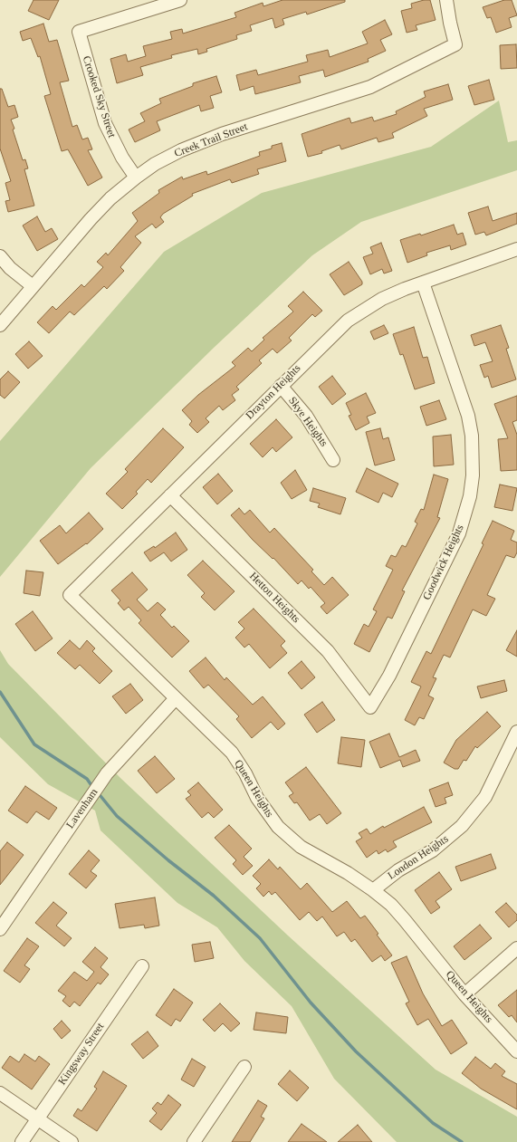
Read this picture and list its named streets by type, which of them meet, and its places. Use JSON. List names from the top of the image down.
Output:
{
  "streets": {
    "street": [
      "Crooked Sky Street",
      "Creek Trail Street",
      "Drayton Heights",
      "Skye Heights",
      "Goodwick Heights",
      "Hetton Heights",
      "Queen Heights",
      "Lavenham",
      "London Heights",
      "Kingsway Street"
    ]
  },
  "crossings": [
    ["Crooked Sky Street", "Creek Trail Street"],
    ["Drayton Heights", "Skye Heights"],
    ["Drayton Heights", "Goodwick Heights"],
    ["Drayton Heights", "Hetton Heights"],
    ["Drayton Heights", "Queen Heights"],
    ["Goodwick Heights", "Hetton Heights"],
    ["Queen Heights", "Lavenham"],
    ["Queen Heights", "London Heights"]
  ]
}
